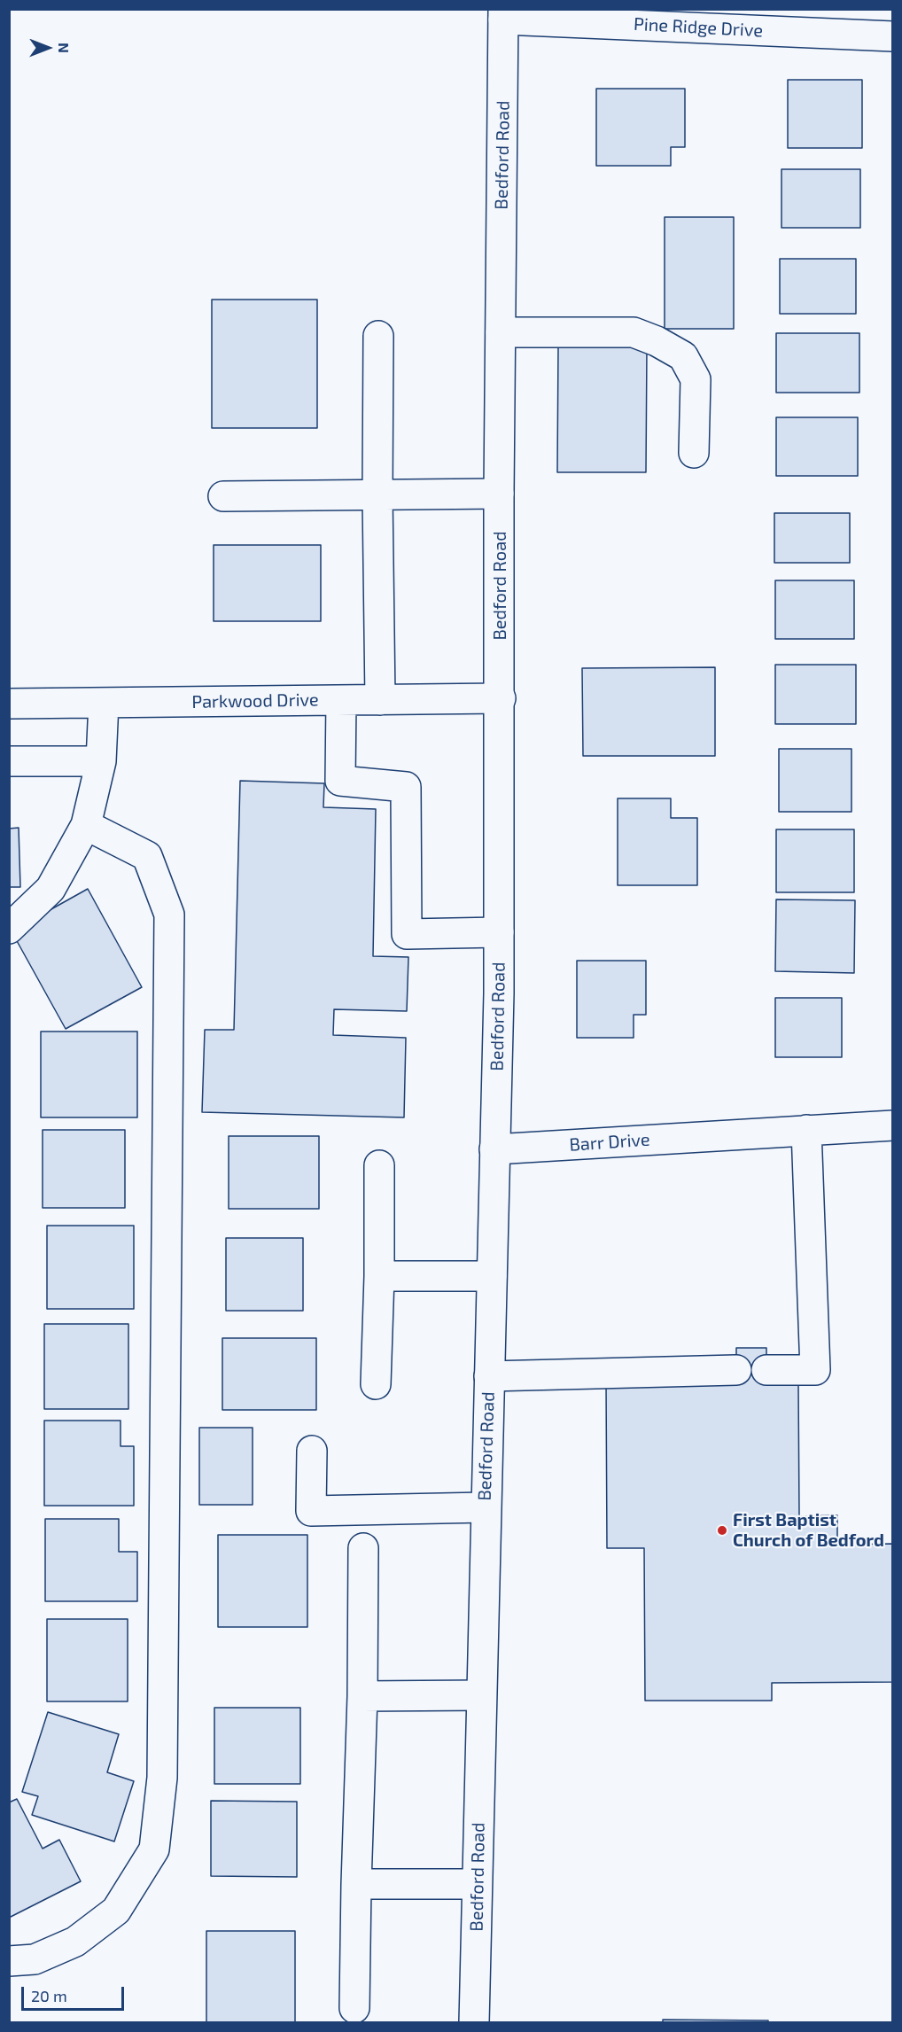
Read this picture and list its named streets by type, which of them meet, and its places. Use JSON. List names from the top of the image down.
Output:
{
  "streets": {
    "main road": [
      "Pine Ridge Drive",
      "Bedford Road",
      "Parkwood Drive",
      "Barr Drive"
    ]
  },
  "crossings": [
    ["Pine Ridge Drive", "Bedford Road"],
    ["Bedford Road", "Parkwood Drive"],
    ["Bedford Road", "Barr Drive"]
  ],
  "places": ["First Baptist Church of Bedford"],
  "scale_bar": "20 m",
  "north": "right"
}
